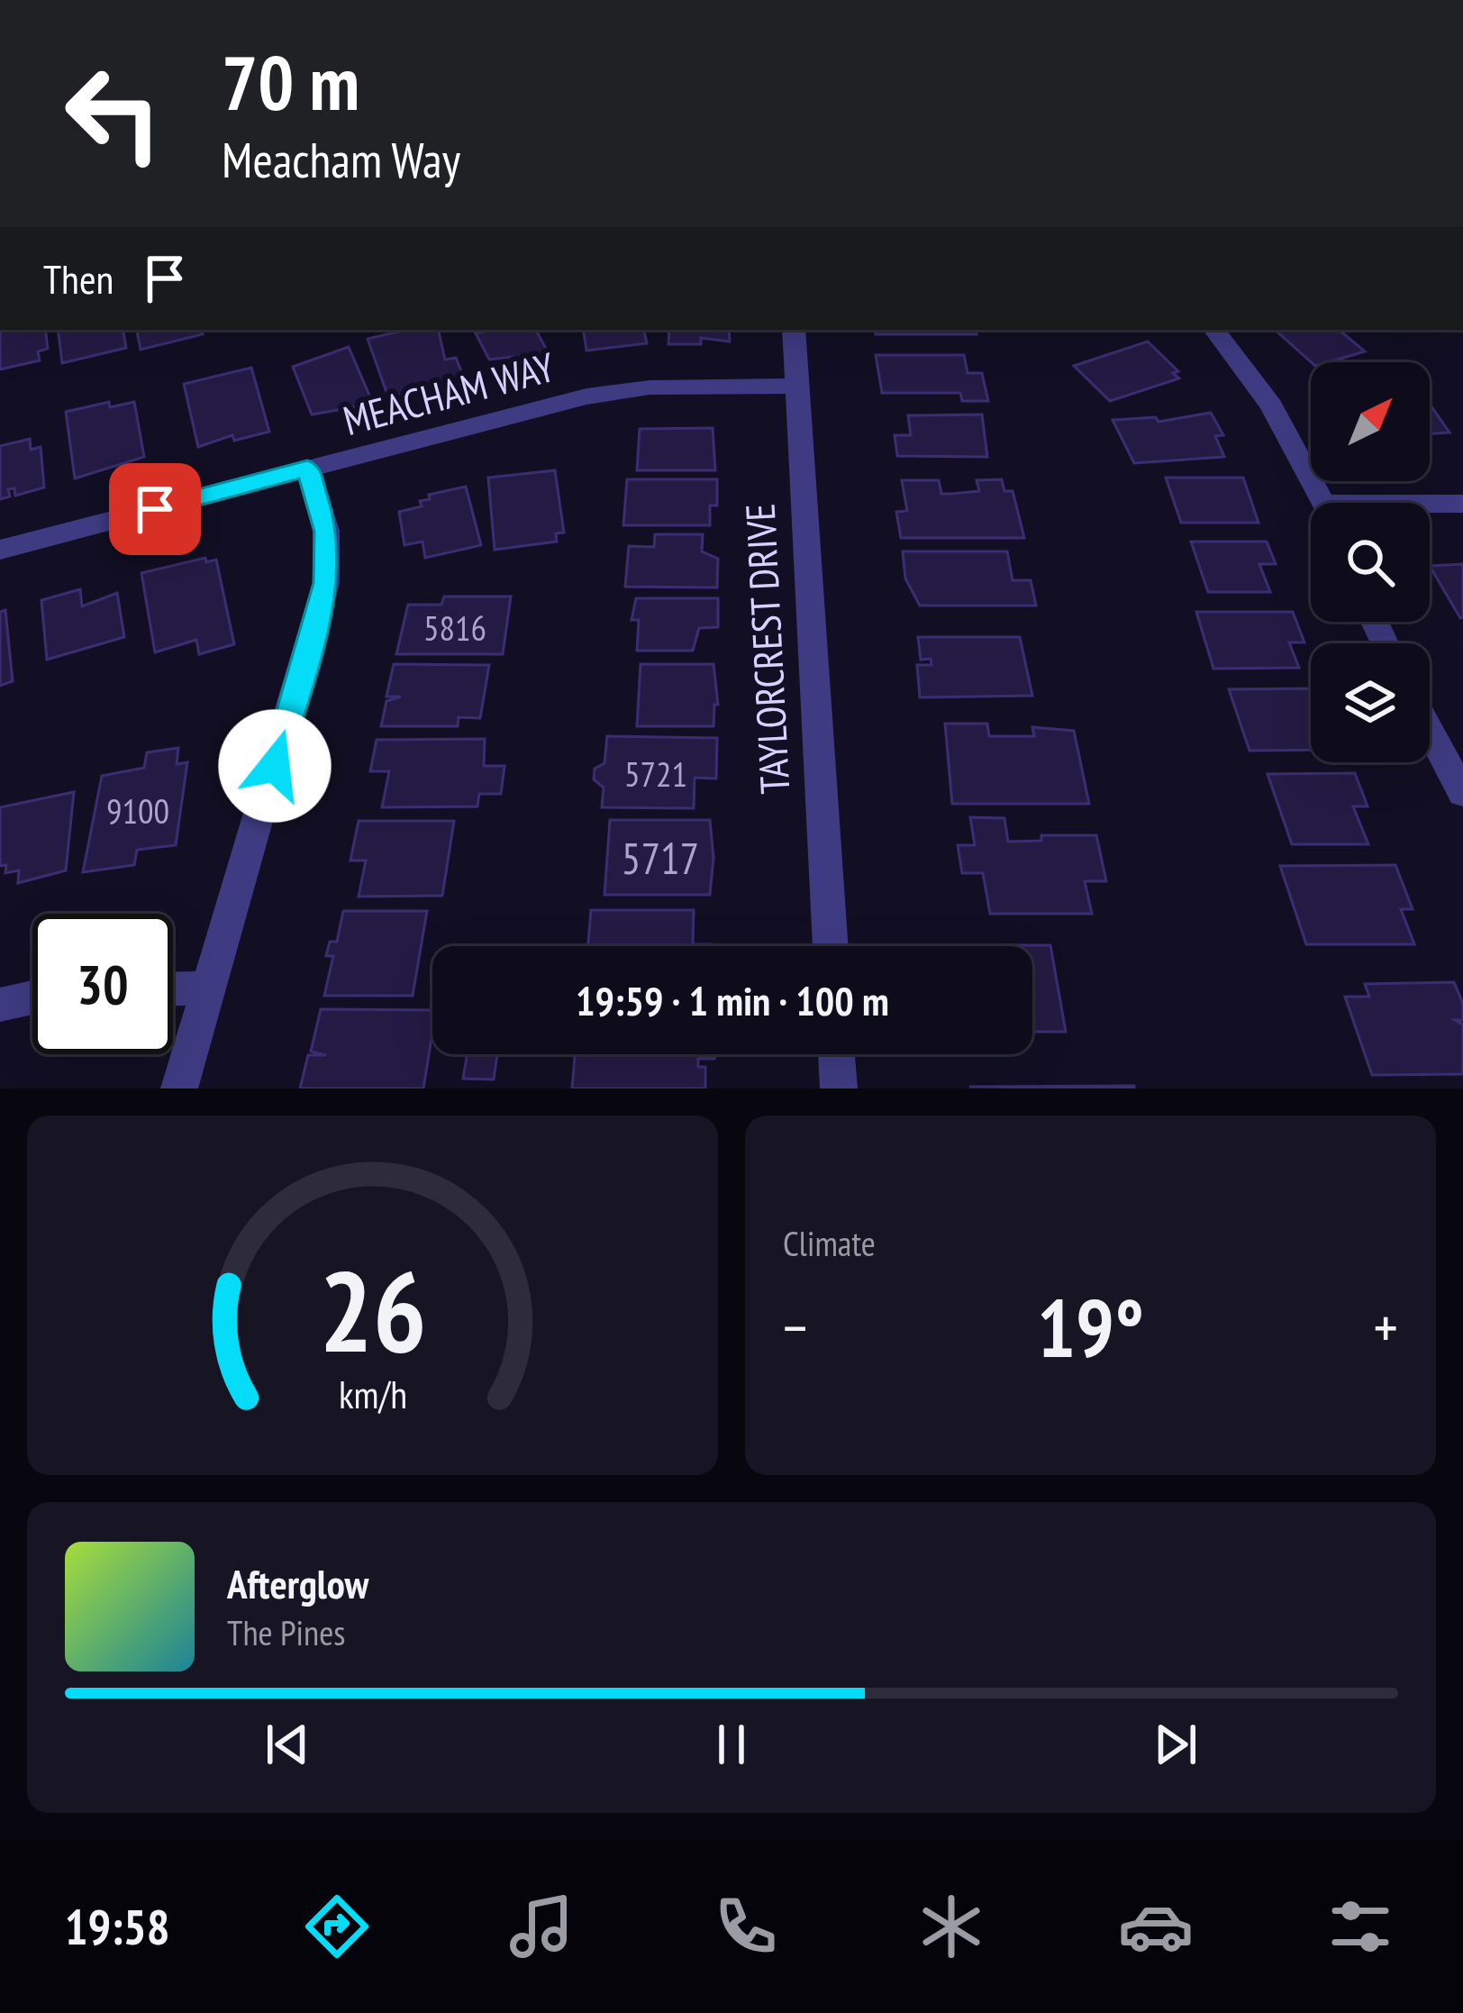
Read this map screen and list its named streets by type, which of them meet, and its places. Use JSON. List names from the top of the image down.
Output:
{
  "streets": {
    "street": ["MEACHAM WAY", "TAYLORCREST DRIVE"]
  },
  "crossings": [
    ["MEACHAM WAY", "TAYLORCREST DRIVE"]
  ],
  "house_numbers": [
    "5816",
    "5721",
    "9100",
    "5717"
  ],
  "north": "top right",
  "page": {
    "turn": ["70 m", "Meacham Way"],
    "then": "Then",
    "limit": "30",
    "trip": "19:59 · 1 min · 100 m",
    "tile": "Climate",
    "heat": ["−", "19°", "+"],
    "song": ["Afterglow", "The Pines"],
    "tabs": "19:58",
    "gauge": ["26", "km/h"]
  }
}
